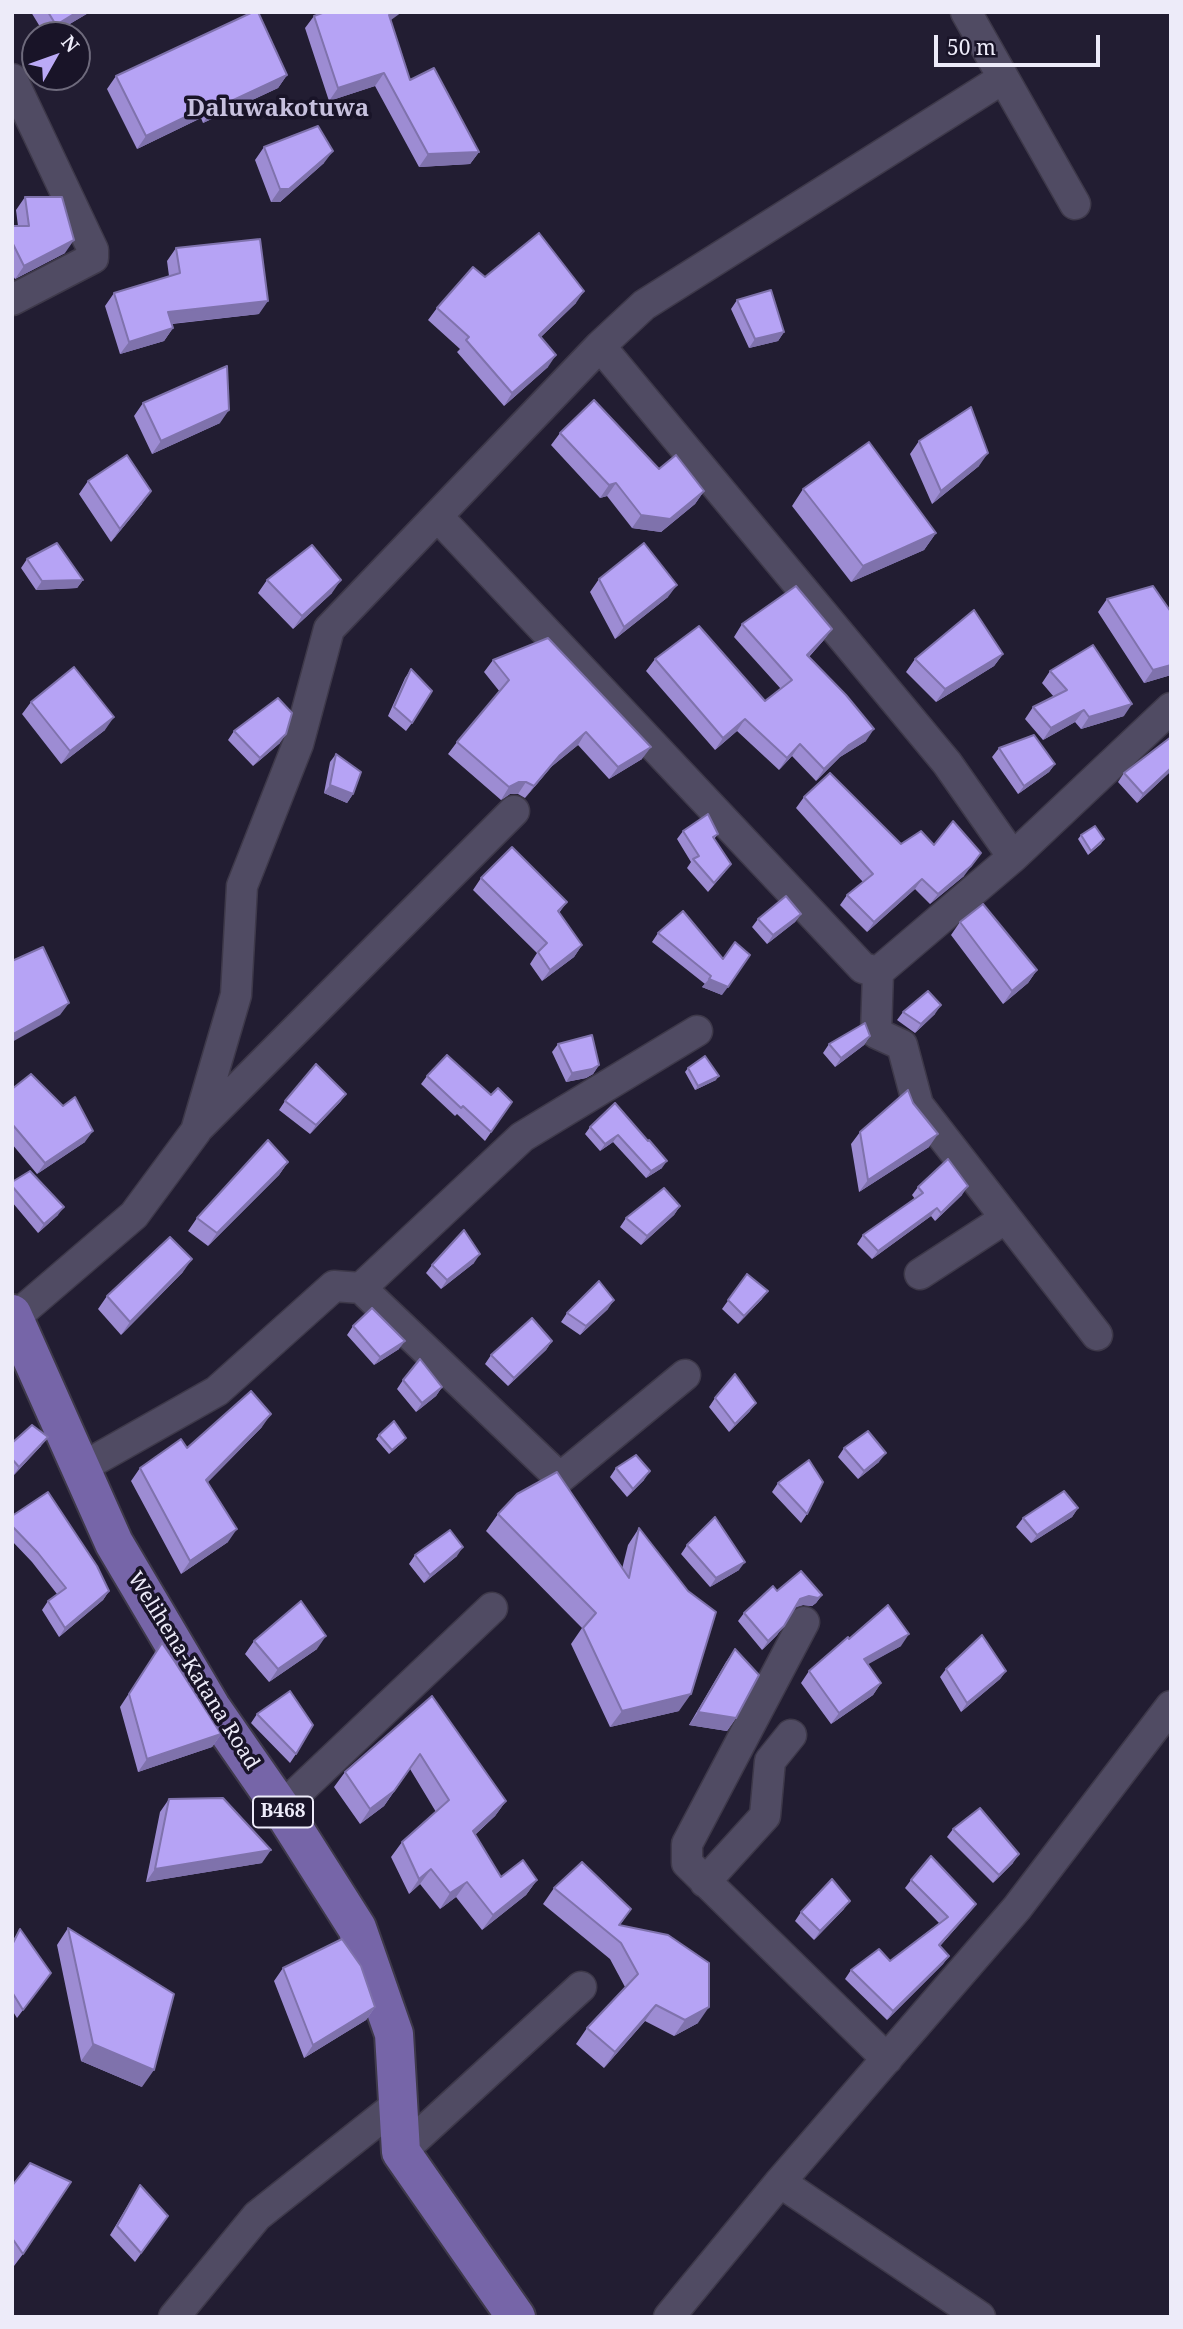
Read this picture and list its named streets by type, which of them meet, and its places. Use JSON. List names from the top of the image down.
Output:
{
  "streets": {
    "main road": ["Welihena-Katana Road", "B468"]
  },
  "districts": ["Daluwakotuwa"],
  "scale_bar": "50 m",
  "north": "top right"
}
